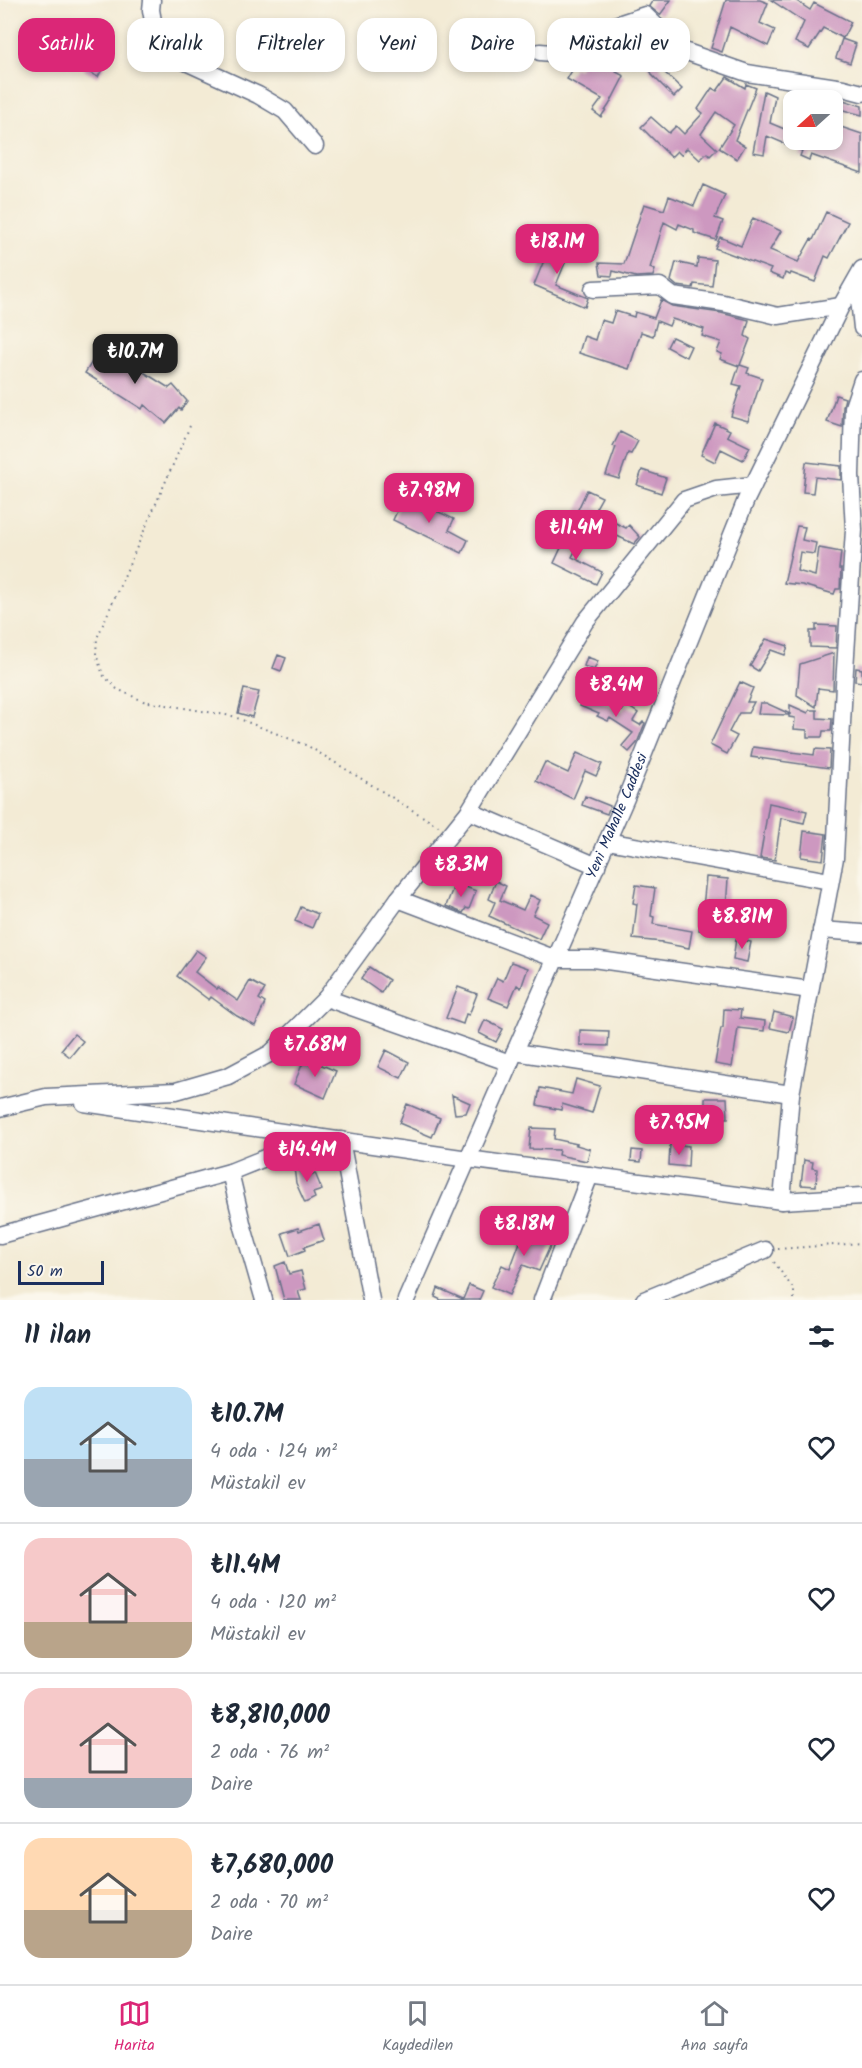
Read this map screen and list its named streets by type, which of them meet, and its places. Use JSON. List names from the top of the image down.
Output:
{
  "streets": {
    "street": ["Yeni Mahalle Caddesi"]
  },
  "scale_bar": "50 m",
  "north": "left",
  "page": {
    "chip": [
      "Satılık",
      "Kiralık",
      "Filtreler",
      "Yeni",
      "Daire",
      "Müstakil ev"
    ],
    "price": [
      "₺18.1M",
      "₺10.7M",
      "₺7.98M",
      "₺11.4M",
      "₺8.4M",
      "₺8.3M",
      "₺8.81M",
      "₺7.68M",
      "₺7.95M",
      "₺14.4M",
      "₺8.18M"
    ],
    "scale": "50 m",
    "heading": "11 ilan",
    "list": [
      {
        "name": "₺10.7M",
        "note": "4 oda · 124 m² · Müstakil ev"
      },
      {
        "name": "₺11.4M",
        "note": "4 oda · 120 m² · Müstakil ev"
      },
      {
        "name": "₺8,810,000",
        "note": "2 oda · 76 m² · Daire"
      },
      {
        "name": "₺7,680,000",
        "note": "2 oda · 70 m² · Daire"
      }
    ],
    "tabs": ["Harita", "Kaydedilen", "Ana sayfa"]
  }
}
